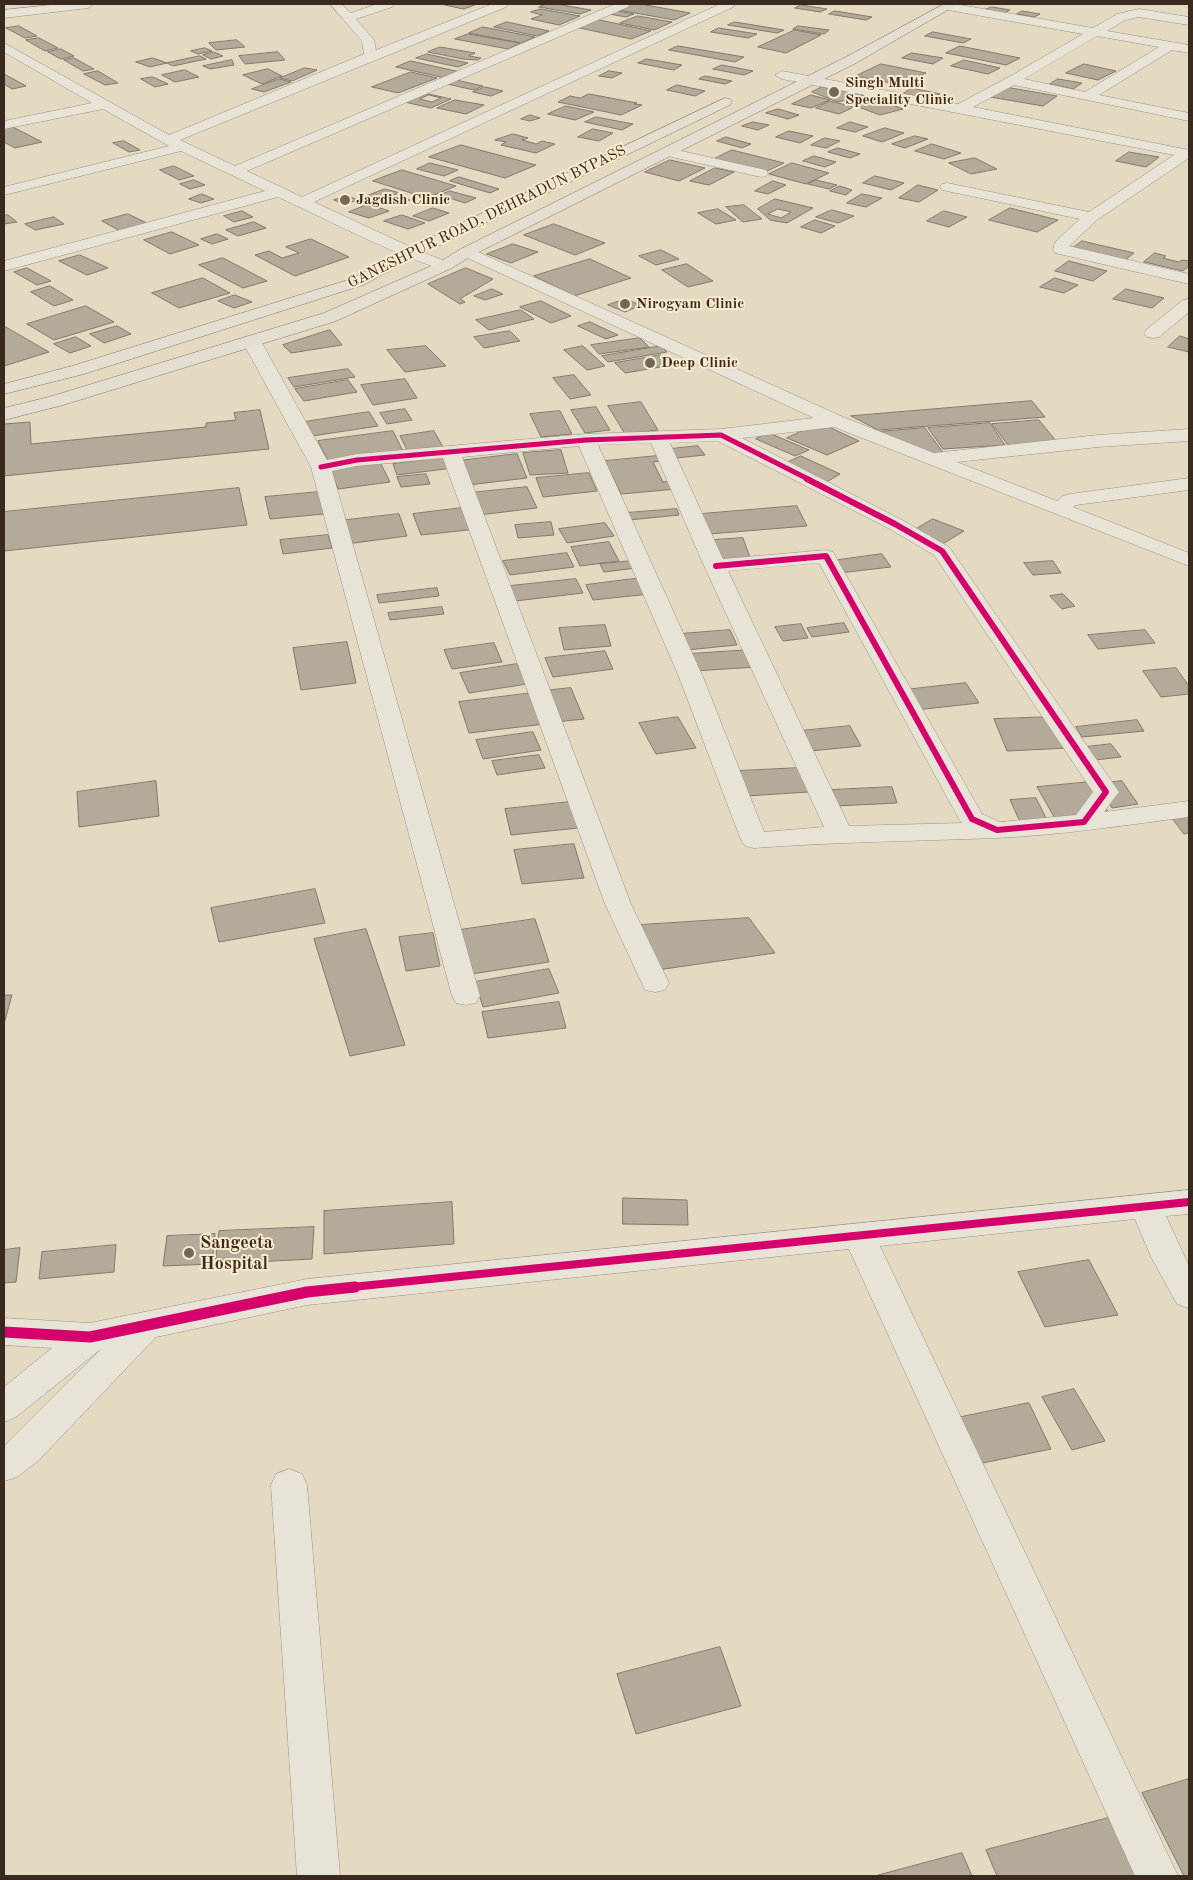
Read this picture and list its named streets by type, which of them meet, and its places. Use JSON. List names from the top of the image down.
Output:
{
  "streets": {
    "main road": ["GANESHPUR ROAD, DEHRADUN BYPASS"]
  },
  "places": [
    "Singh Multi Speciality Clinic",
    "Jagdish Clinic",
    "Nirogyam Clinic",
    "Deep Clinic",
    "Sangeeta Hospital"
  ]
}
